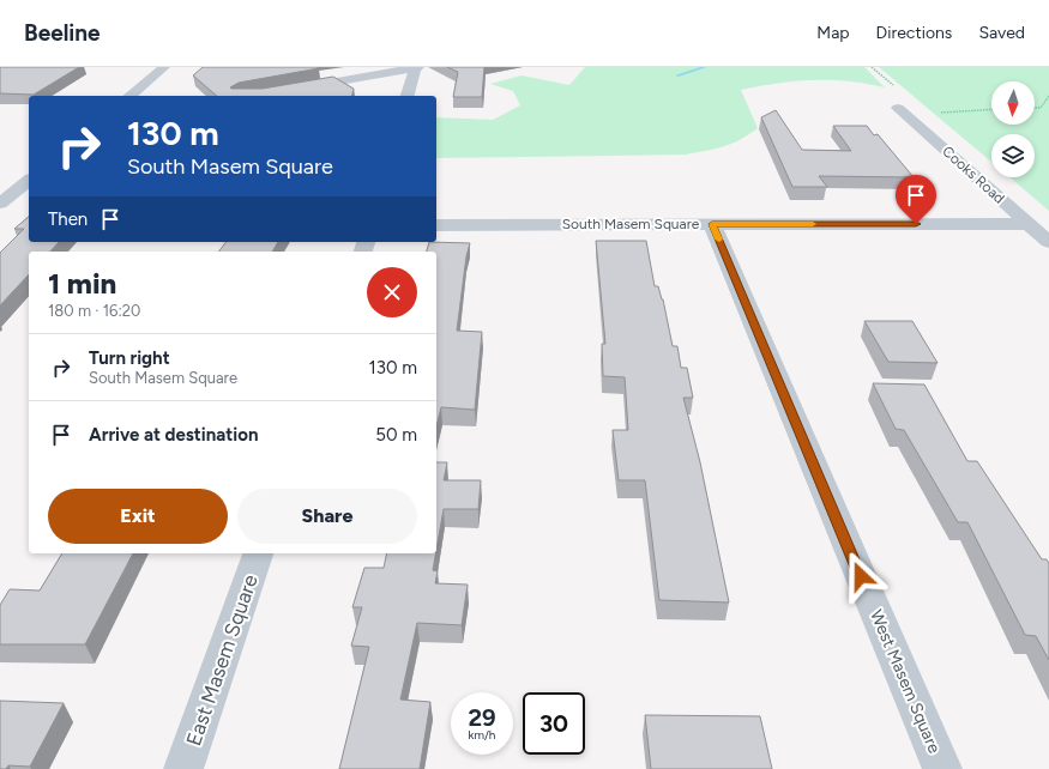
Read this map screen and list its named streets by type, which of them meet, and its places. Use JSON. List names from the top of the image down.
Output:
{
  "streets": {
    "street": [
      "Cooks Road",
      "South Masem Square",
      "East Masem Square",
      "West Masem Square"
    ]
  },
  "crossings": [
    ["Cooks Road", "South Masem Square"],
    ["South Masem Square", "West Masem Square"]
  ],
  "north": "bottom",
  "page": {
    "header": "Beeline",
    "nav": ["Map", "Directions", "Saved"],
    "turn": ["130 m", "South Masem Square"],
    "then": "Then",
    "heading": ["1 min", "180 m · 16:20"],
    "list": [
      {
        "name": "Turn right",
        "note": "South Masem Square",
        "value": "130 m"
      },
      {
        "name": "Arrive at destination",
        "value": "50 m"
      }
    ],
    "buttons": ["Exit", "Share"],
    "speed": "29 km/h",
    "limit": "30"
  }
}
